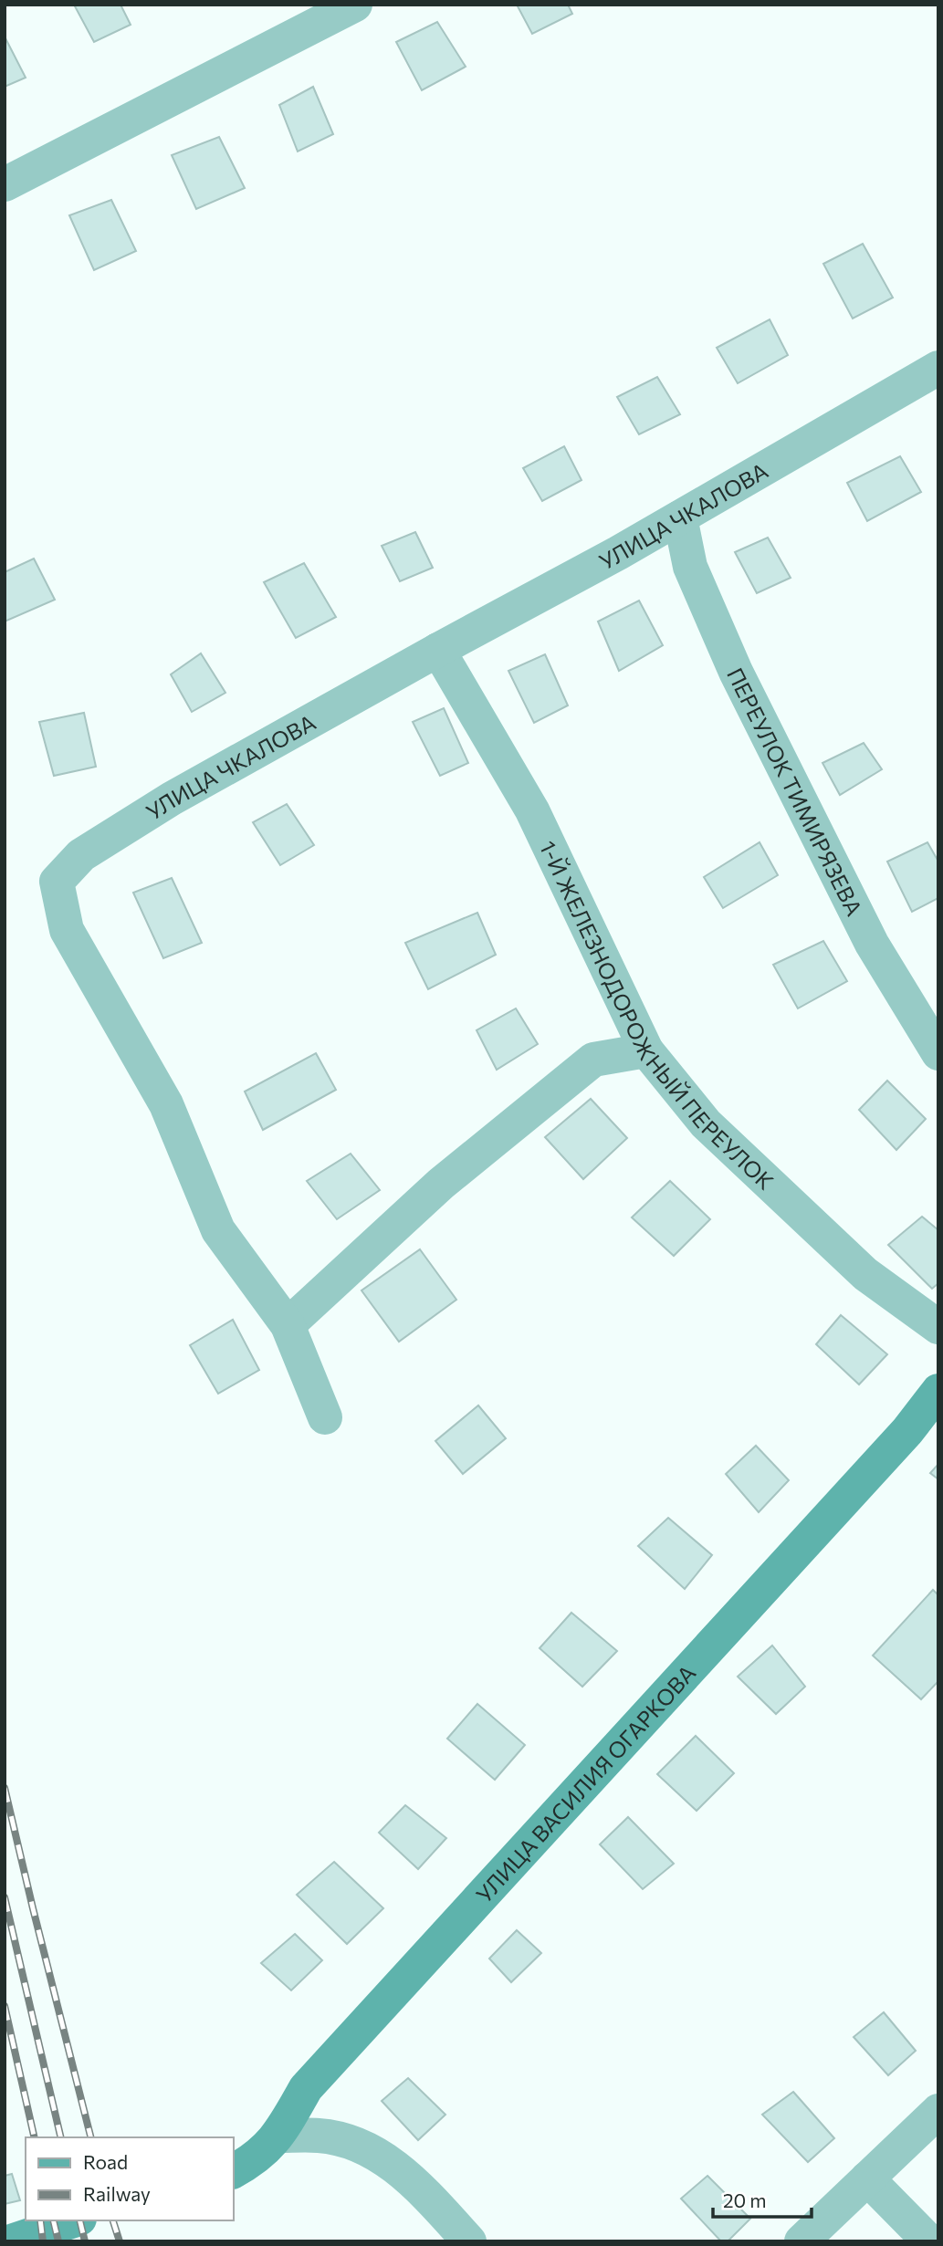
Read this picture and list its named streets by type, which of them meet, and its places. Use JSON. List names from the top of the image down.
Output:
{
  "streets": {
    "street": [
      "УЛИЦА ЧКАЛОВА",
      "ПЕРЕУЛОК ТИМИРЯЗЕВА",
      "1-Й ЖЕЛЕЗНОДОРОЖНЫЙ ПЕРЕУЛОК",
      "УЛИЦА ВАСИЛИЯ ОГАРКОВА"
    ]
  },
  "crossings": [
    ["УЛИЦА ЧКАЛОВА", "ПЕРЕУЛОК ТИМИРЯЗЕВА"],
    ["УЛИЦА ЧКАЛОВА", "1-Й ЖЕЛЕЗНОДОРОЖНЫЙ ПЕРЕУЛОК"]
  ],
  "legend": ["Road", "Railway"],
  "scale_bar": "20 m"
}
